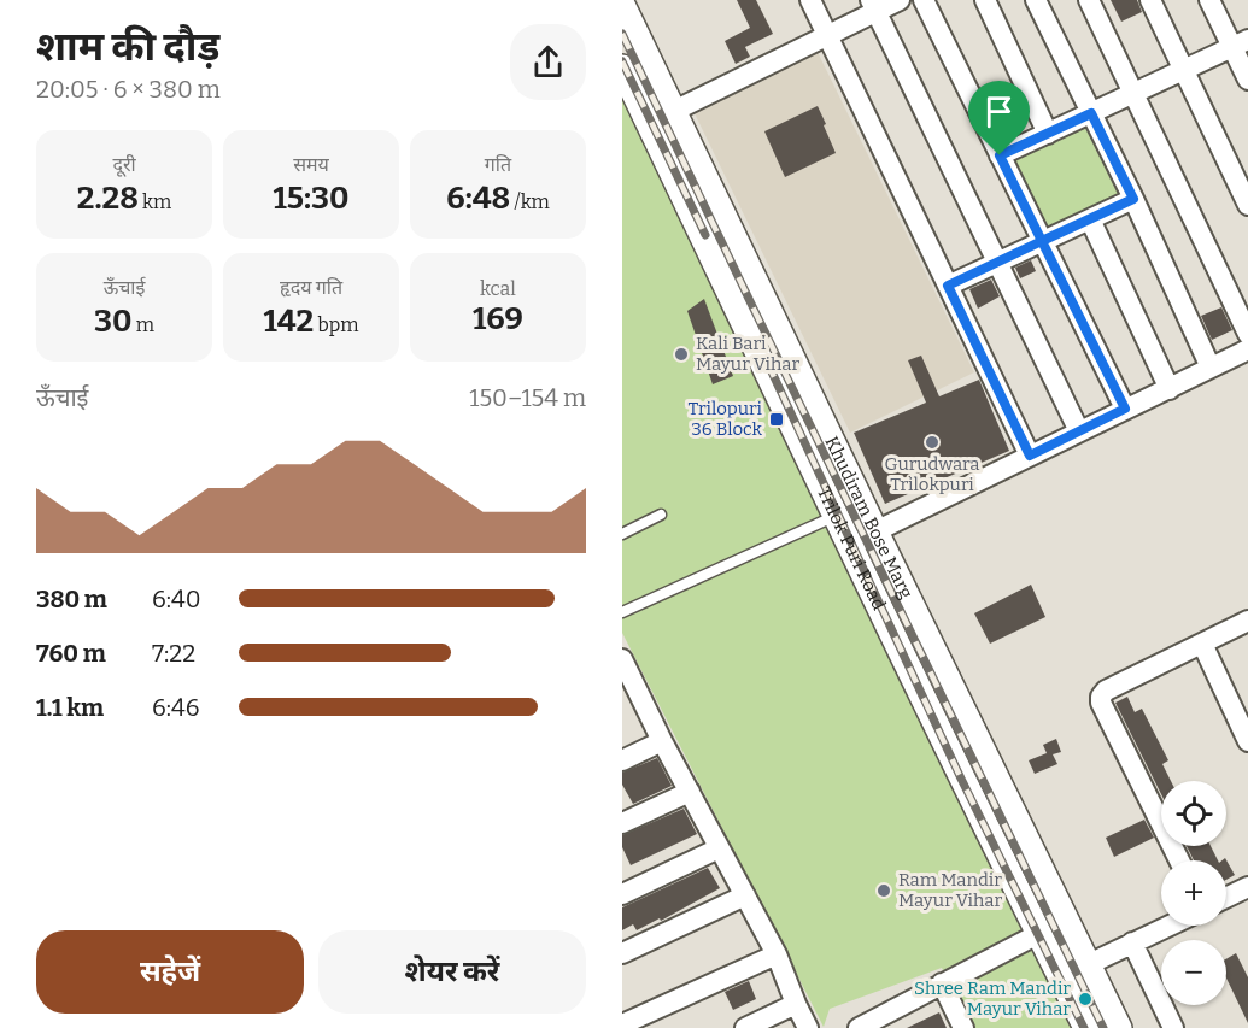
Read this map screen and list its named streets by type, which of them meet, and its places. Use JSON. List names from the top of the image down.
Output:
{
  "streets": {
    "street": ["Khudiram Bose Marg", "Trilok Puri Road"]
  },
  "places": {
    "other": [
      "Kali Bari Mayur Vihar",
      "Gurudwara Trilokpuri",
      "Ram Mandir Mayur Vihar",
      "Shree Ram Mandir Mayur Vihar"
    ],
    "transit": ["Trilopuri 36 Block"]
  },
  "page": {
    "heading": ["शाम की दौड़", "20:05 · 6 × 380 m"],
    "stats": [
      ["दूरी", "2.28 km"],
      ["समय", "15:30"],
      ["गति", "6:48 /km"],
      ["ऊँचाई", "30 m"],
      ["हृदय गति", "142 bpm"],
      ["kcal", "169"]
    ],
    "chart": ["ऊँचाई", "150–154 m"],
    "list": [
      {
        "name": "380 m",
        "note": "6:40"
      },
      {
        "name": "760 m",
        "note": "7:22"
      },
      {
        "name": "1.1 km",
        "note": "6:46"
      }
    ],
    "map_buttons": ["+", "−"],
    "buttons": ["सहेजें", "शेयर करें"]
  }
}
